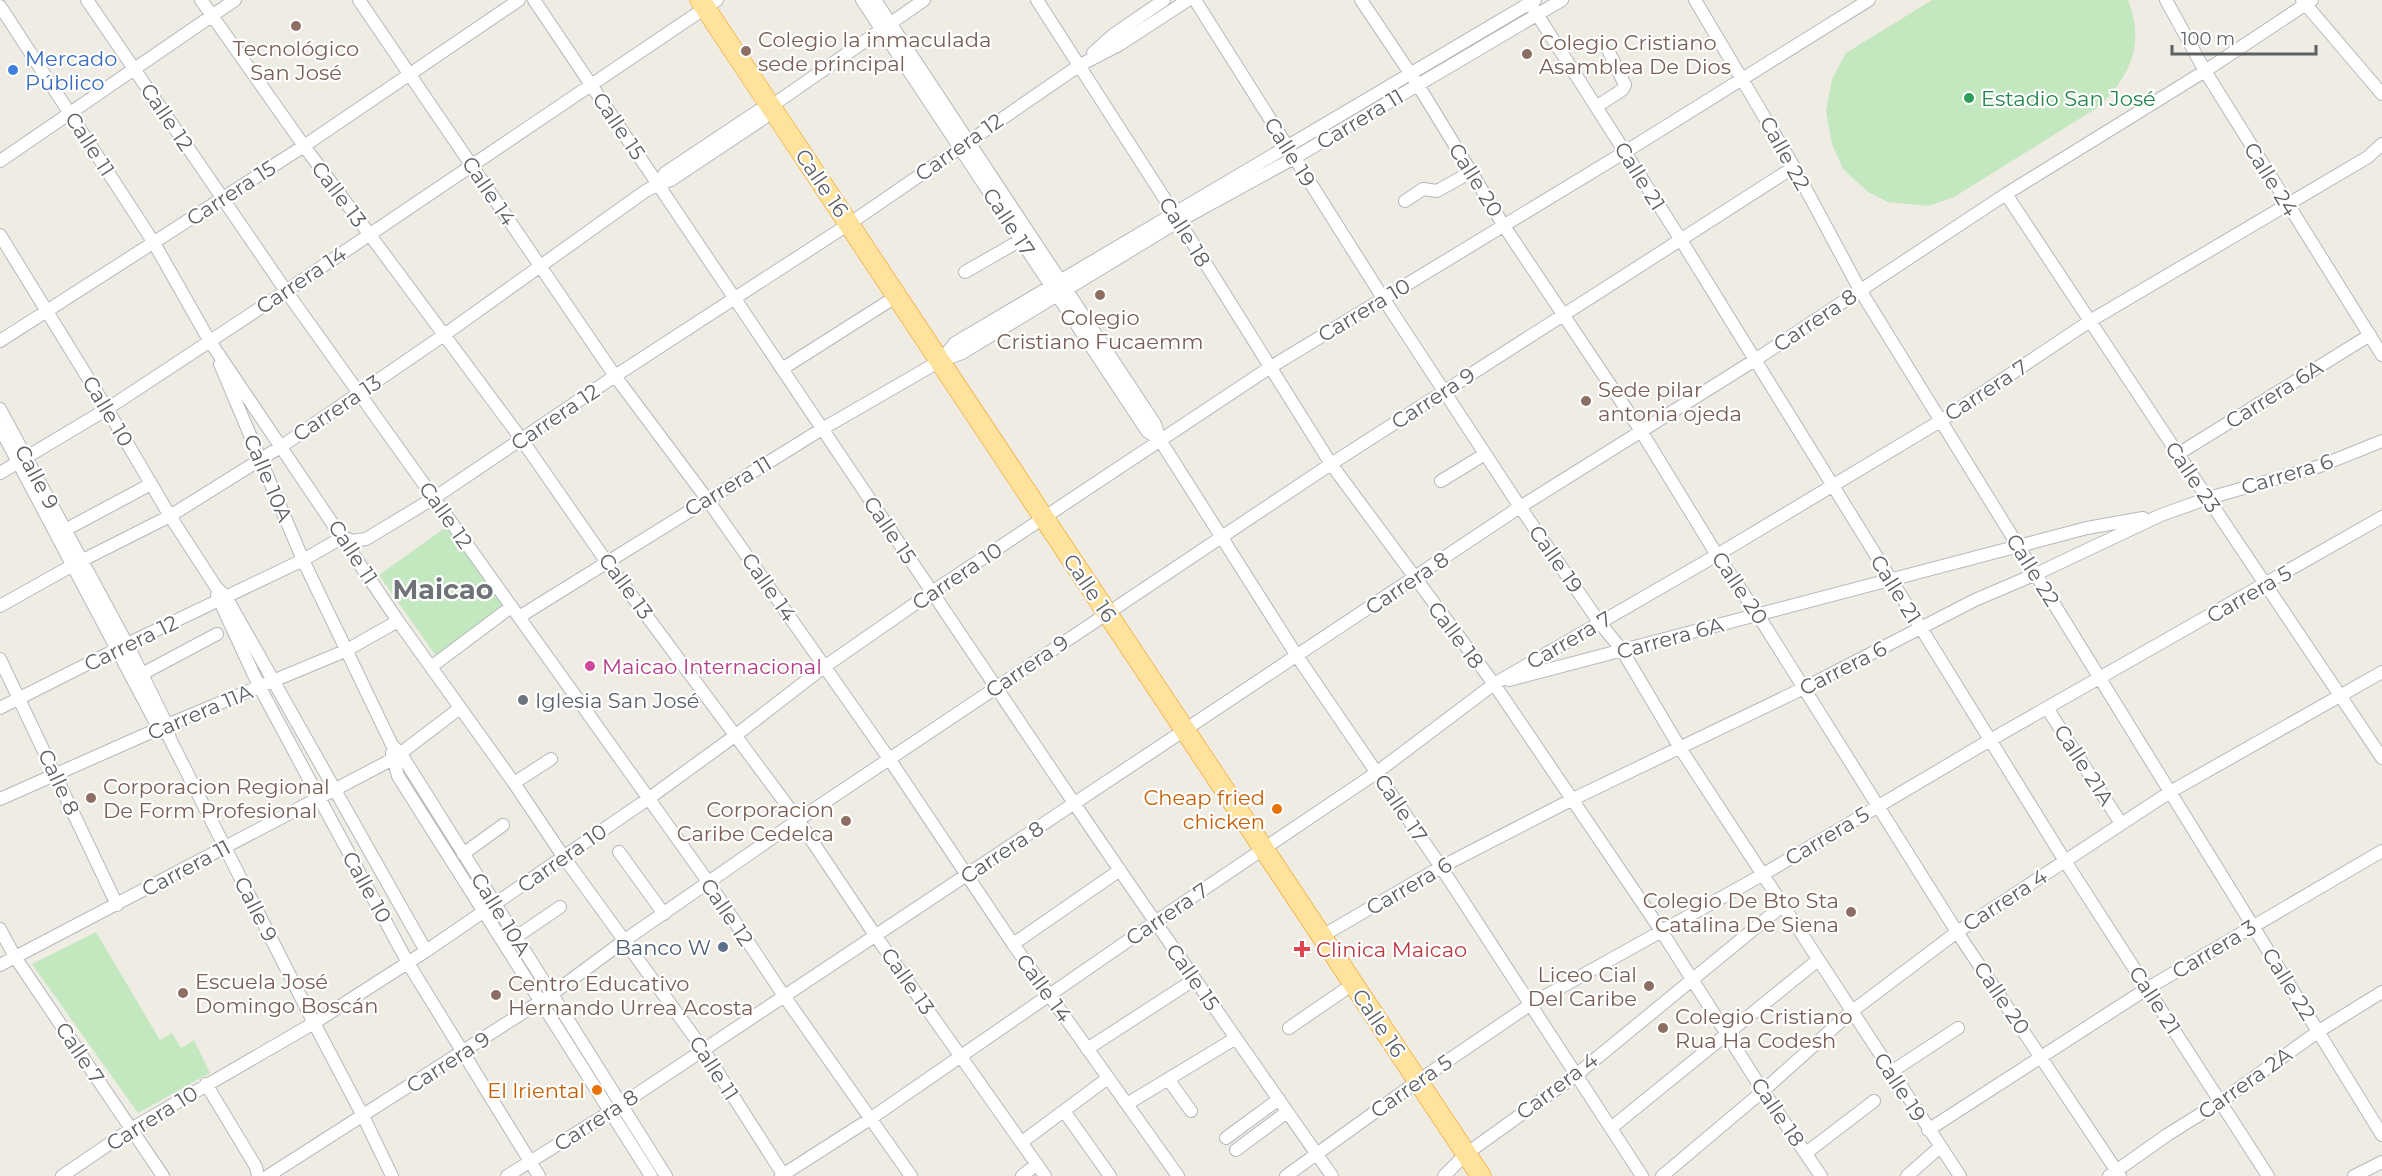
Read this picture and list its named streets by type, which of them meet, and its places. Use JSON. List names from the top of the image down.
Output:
{
  "streets": {
    "highway": ["Calle 16"],
    "street": [
      "Calle 12",
      "Carrera 11",
      "Calle 15",
      "Calle 11",
      "Carrera 12",
      "Calle 19",
      "Calle 22",
      "Calle 21",
      "Calle 24",
      "Calle 20",
      "Calle 14",
      "Carrera 15",
      "Calle 13",
      "Calle 17",
      "Calle 18",
      "Carrera 14",
      "Carrera 10",
      "Carrera 8",
      "Carrera 7",
      "Carrera 6A",
      "Carrera 9",
      "Carrera 13",
      "Calle 10",
      "Carrera 6",
      "Calle 9",
      "Calle 23",
      "Calle 10A",
      "Carrera 5",
      "Carrera 11A",
      "Calle 21A",
      "Calle 8",
      "Carrera 4",
      "Carrera 3",
      "Calle 7",
      "Carrera 2A"
    ]
  },
  "crossings": [
    ["Calle 12", "Carrera 11"],
    ["Calle 12", "Carrera 12"],
    ["Calle 12", "Carrera 15"],
    ["Calle 12", "Carrera 14"],
    ["Calle 12", "Carrera 10"],
    ["Calle 12", "Carrera 8"],
    ["Calle 12", "Carrera 7"],
    ["Calle 12", "Carrera 9"],
    ["Calle 12", "Carrera 13"],
    ["Carrera 11", "Calle 15"],
    ["Carrera 11", "Calle 11"],
    ["Carrera 11", "Calle 19"],
    ["Carrera 11", "Calle 21"],
    ["Carrera 11", "Calle 20"],
    ["Carrera 11", "Calle 16"],
    ["Carrera 11", "Calle 14"],
    ["Carrera 11", "Calle 13"],
    ["Carrera 11", "Calle 17"],
    ["Carrera 11", "Calle 18"],
    ["Carrera 11", "Calle 10"],
    ["Carrera 11", "Calle 9"],
    ["Carrera 11", "Calle 10A"],
    ["Carrera 11", "Calle 8"],
    ["Carrera 11", "Calle 7"],
    ["Calle 15", "Carrera 12"],
    ["Calle 15", "Carrera 14"],
    ["Calle 15", "Carrera 10"],
    ["Calle 15", "Carrera 8"],
    ["Calle 15", "Carrera 7"],
    ["Calle 15", "Carrera 9"],
    ["Calle 15", "Carrera 13"],
    ["Calle 15", "Carrera 5"],
    ["Calle 11", "Carrera 12"],
    ["Calle 11", "Carrera 15"],
    ["Calle 11", "Carrera 14"],
    ["Calle 11", "Carrera 10"],
    ["Calle 11", "Carrera 8"],
    ["Calle 11", "Carrera 7"],
    ["Calle 11", "Carrera 9"],
    ["Calle 11", "Carrera 13"],
    ["Calle 11", "Calle 10A"],
    ["Calle 11", "Carrera 11A"],
    ["Carrera 12", "Calle 16"],
    ["Carrera 12", "Calle 14"],
    ["Carrera 12", "Calle 13"],
    ["Carrera 12", "Calle 17"],
    ["Carrera 12", "Calle 18"],
    ["Carrera 12", "Calle 10"],
    ["Carrera 12", "Calle 9"],
    ["Carrera 12", "Calle 10A"],
    ["Carrera 12", "Calle 8"],
    ["Calle 19", "Carrera 10"],
    ["Calle 19", "Carrera 8"],
    ["Calle 19", "Carrera 7"],
    ["Calle 19", "Carrera 6A"],
    ["Calle 19", "Carrera 9"],
    ["Calle 19", "Carrera 6"],
    ["Calle 19", "Carrera 5"],
    ["Calle 19", "Carrera 4"],
    ["Calle 19", "Carrera 3"],
    ["Calle 22", "Carrera 10"],
    ["Calle 22", "Carrera 8"],
    ["Calle 22", "Carrera 7"],
    ["Calle 22", "Carrera 6A"],
    ["Calle 22", "Carrera 9"],
    ["Calle 22", "Carrera 6"],
    ["Calle 22", "Carrera 5"],
    ["Calle 22", "Carrera 4"],
    ["Calle 22", "Carrera 3"],
    ["Calle 22", "Carrera 2A"],
    ["Calle 21", "Carrera 10"],
    ["Calle 21", "Carrera 8"],
    ["Calle 21", "Carrera 7"],
    ["Calle 21", "Carrera 6A"],
    ["Calle 21", "Carrera 9"],
    ["Calle 21", "Carrera 6"],
    ["Calle 21", "Carrera 5"],
    ["Calle 21", "Carrera 4"],
    ["Calle 21", "Carrera 3"],
    ["Calle 21", "Carrera 2A"],
    ["Calle 24", "Carrera 8"],
    ["Calle 24", "Carrera 7"],
    ["Calle 24", "Carrera 6A"],
    ["Calle 20", "Carrera 10"],
    ["Calle 20", "Carrera 8"],
    ["Calle 20", "Carrera 7"],
    ["Calle 20", "Carrera 6A"],
    ["Calle 20", "Carrera 9"],
    ["Calle 20", "Carrera 6"],
    ["Calle 20", "Carrera 5"],
    ["Calle 20", "Carrera 4"],
    ["Calle 20", "Carrera 3"],
    ["Calle 20", "Carrera 2A"],
    ["Calle 16", "Carrera 14"],
    ["Calle 16", "Carrera 10"],
    ["Calle 16", "Carrera 8"],
    ["Calle 16", "Carrera 7"],
    ["Calle 16", "Carrera 9"],
    ["Calle 16", "Carrera 13"],
    ["Calle 16", "Carrera 6"],
    ["Calle 16", "Carrera 5"],
    ["Calle 16", "Carrera 4"],
    ["Calle 14", "Carrera 15"],
    ["Calle 14", "Carrera 14"],
    ["Calle 14", "Carrera 10"],
    ["Calle 14", "Carrera 8"],
    ["Calle 14", "Carrera 7"],
    ["Calle 14", "Carrera 9"],
    ["Calle 14", "Carrera 13"],
    ["Carrera 15", "Calle 13"],
    ["Carrera 15", "Calle 10"],
    ["Calle 13", "Carrera 14"],
    ["Calle 13", "Carrera 10"],
    ["Calle 13", "Carrera 8"],
    ["Calle 13", "Carrera 7"],
    ["Calle 13", "Carrera 9"],
    ["Calle 13", "Carrera 13"],
    ["Calle 17", "Carrera 10"],
    ["Calle 17", "Carrera 8"],
    ["Calle 17", "Carrera 7"],
    ["Calle 17", "Carrera 9"],
    ["Calle 17", "Carrera 13"],
    ["Calle 17", "Carrera 6"],
    ["Calle 17", "Carrera 5"],
    ["Calle 17", "Carrera 4"],
    ["Calle 18", "Carrera 10"],
    ["Calle 18", "Carrera 8"],
    ["Calle 18", "Carrera 7"],
    ["Calle 18", "Carrera 6A"],
    ["Calle 18", "Carrera 9"],
    ["Calle 18", "Carrera 6"],
    ["Calle 18", "Carrera 5"],
    ["Calle 18", "Carrera 4"],
    ["Carrera 14", "Calle 10"],
    ["Carrera 14", "Calle 9"],
    ["Carrera 14", "Calle 10A"],
    ["Carrera 10", "Calle 10"],
    ["Carrera 10", "Calle 9"],
    ["Carrera 10", "Calle 10A"],
    ["Carrera 10", "Calle 7"],
    ["Carrera 8", "Calle 10"],
    ["Carrera 8", "Calle 23"],
    ["Carrera 8", "Calle 10A"],
    ["Carrera 7", "Carrera 6A"],
    ["Carrera 7", "Calle 23"],
    ["Carrera 6A", "Carrera 6"],
    ["Carrera 6A", "Calle 23"],
    ["Carrera 9", "Calle 10"],
    ["Carrera 9", "Calle 9"],
    ["Carrera 9", "Calle 10A"],
    ["Carrera 13", "Calle 10"],
    ["Carrera 13", "Calle 9"],
    ["Carrera 13", "Calle 10A"],
    ["Calle 10", "Carrera 11A"],
    ["Carrera 6", "Calle 23"],
    ["Calle 9", "Carrera 11A"],
    ["Calle 23", "Carrera 5"],
    ["Calle 23", "Carrera 4"],
    ["Calle 10A", "Carrera 11A"],
    ["Carrera 5", "Calle 21A"],
    ["Carrera 11A", "Calle 8"],
    ["Calle 21A", "Carrera 4"]
  ],
  "districts": ["Maicao"],
  "places": {
    "other": [
      "Tecnológico San José",
      "Colegio la inmaculada sede principal",
      "Colegio Cristiano Asamblea De Dios",
      "Mercado Público",
      "Estadio San José",
      "Colegio Cristiano Fucaemm",
      "Sede pilar antonia ojeda",
      "Maicao Internacional",
      "Iglesia San José",
      "Corporacion Regional De Form Profesional",
      "Cheap fried chicken",
      "Corporacion Caribe Cedelca",
      "Colegio De Bto Sta Catalina De Siena",
      "Banco W",
      "Liceo Cial Del Caribe",
      "Escuela José Domingo Boscán",
      "Centro Educativo Hernando Urrea Acosta",
      "Colegio Cristiano Rua Ha Codesh",
      "El lriental"
    ],
    "health": ["Clinica Maicao"]
  },
  "scale_bar": "100 m"
}
